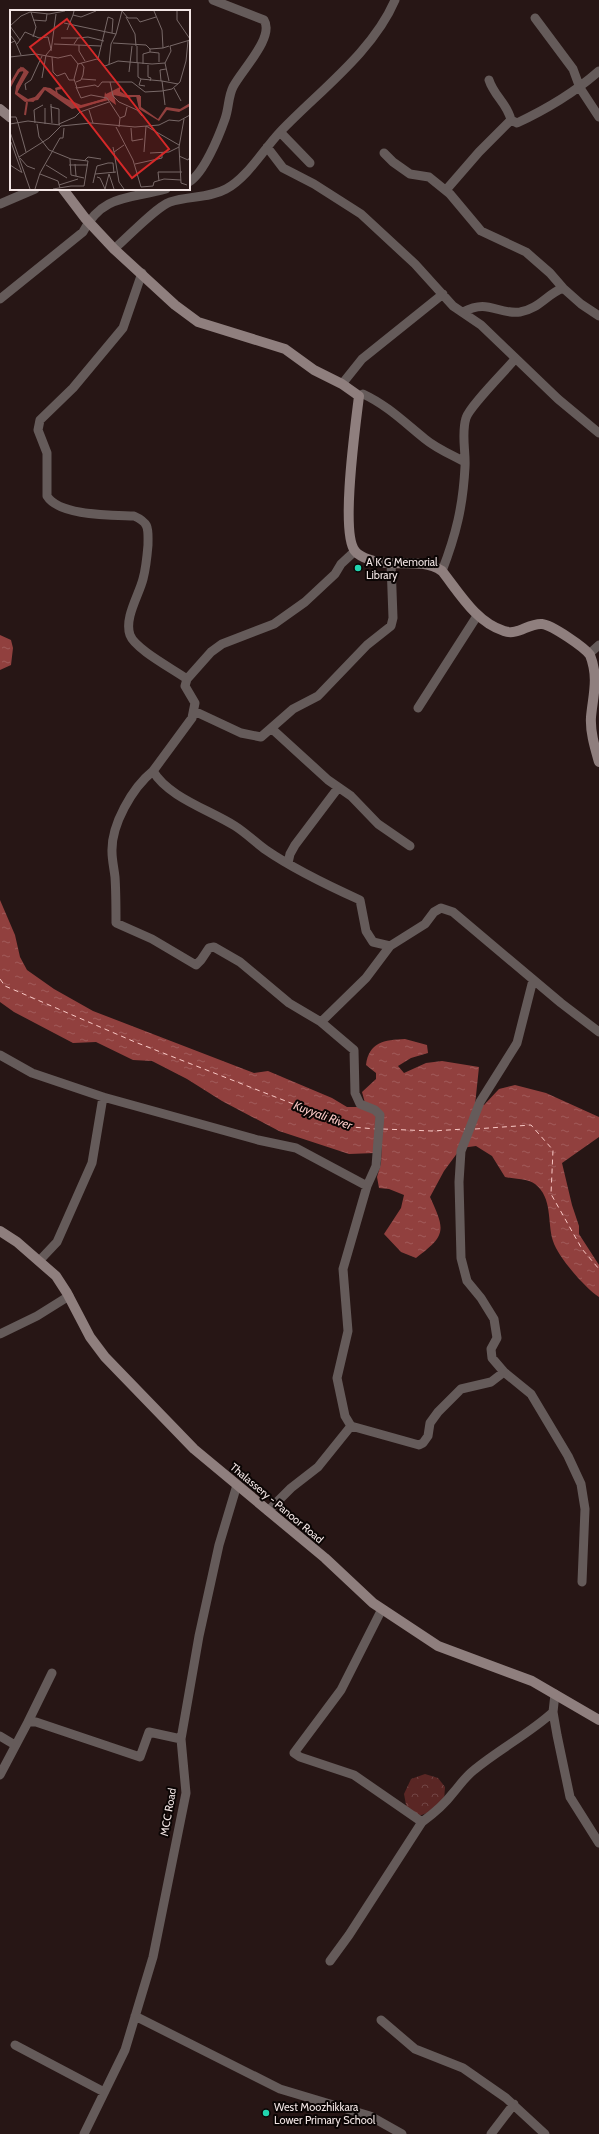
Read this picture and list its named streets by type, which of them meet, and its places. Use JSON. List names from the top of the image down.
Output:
{
  "streets": {
    "main road": ["Thalassery - Panoor Road"],
    "street": ["MCC Road"]
  },
  "crossings": [
    ["Thalassery - Panoor Road", "MCC Road"]
  ],
  "water": ["Kuyyali River"],
  "places": ["A K G Memorial Library", "West Moozhikkara Lower Primary School"]
}
